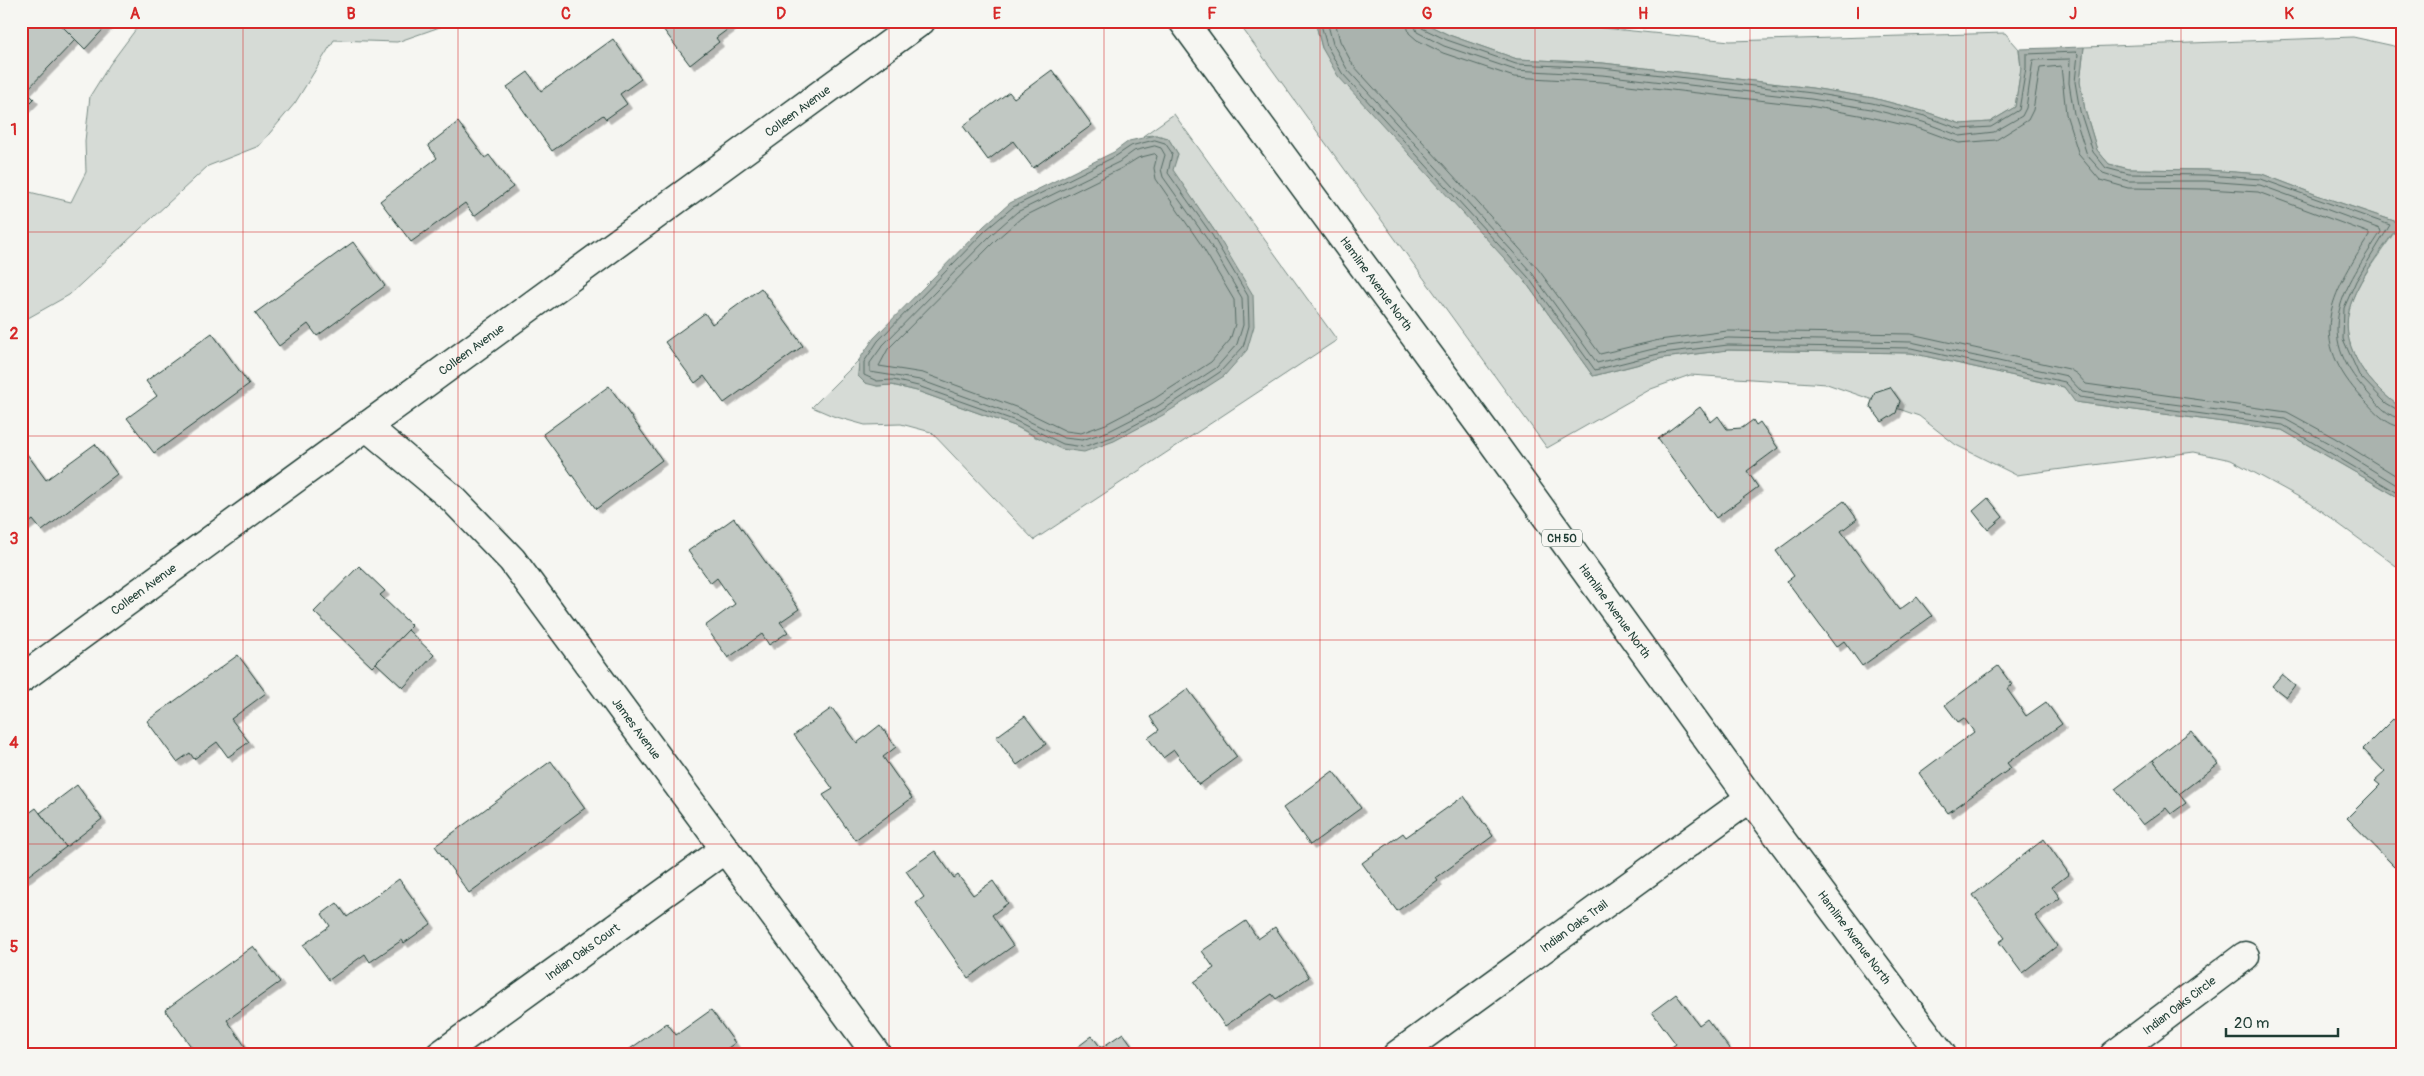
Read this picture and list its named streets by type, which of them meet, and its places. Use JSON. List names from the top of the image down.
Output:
{
  "streets": {
    "street": [
      "Colleen Avenue",
      "Hamline Avenue North",
      "CH 50",
      "James Avenue",
      "Indian Oaks Trail",
      "Indian Oaks Court",
      "Indian Oaks Circle"
    ]
  },
  "crossings": [
    ["Colleen Avenue", "James Avenue"],
    ["Hamline Avenue North", "Indian Oaks Trail"],
    ["James Avenue", "Indian Oaks Court"]
  ],
  "scale_bar": "20 m",
  "grid": {
    "columns": [
      "A",
      "B",
      "C",
      "D",
      "E",
      "F",
      "G",
      "H",
      "I",
      "J",
      "K"
    ],
    "rows": [
      "1",
      "2",
      "3",
      "4",
      "5"
    ]
  }
}
